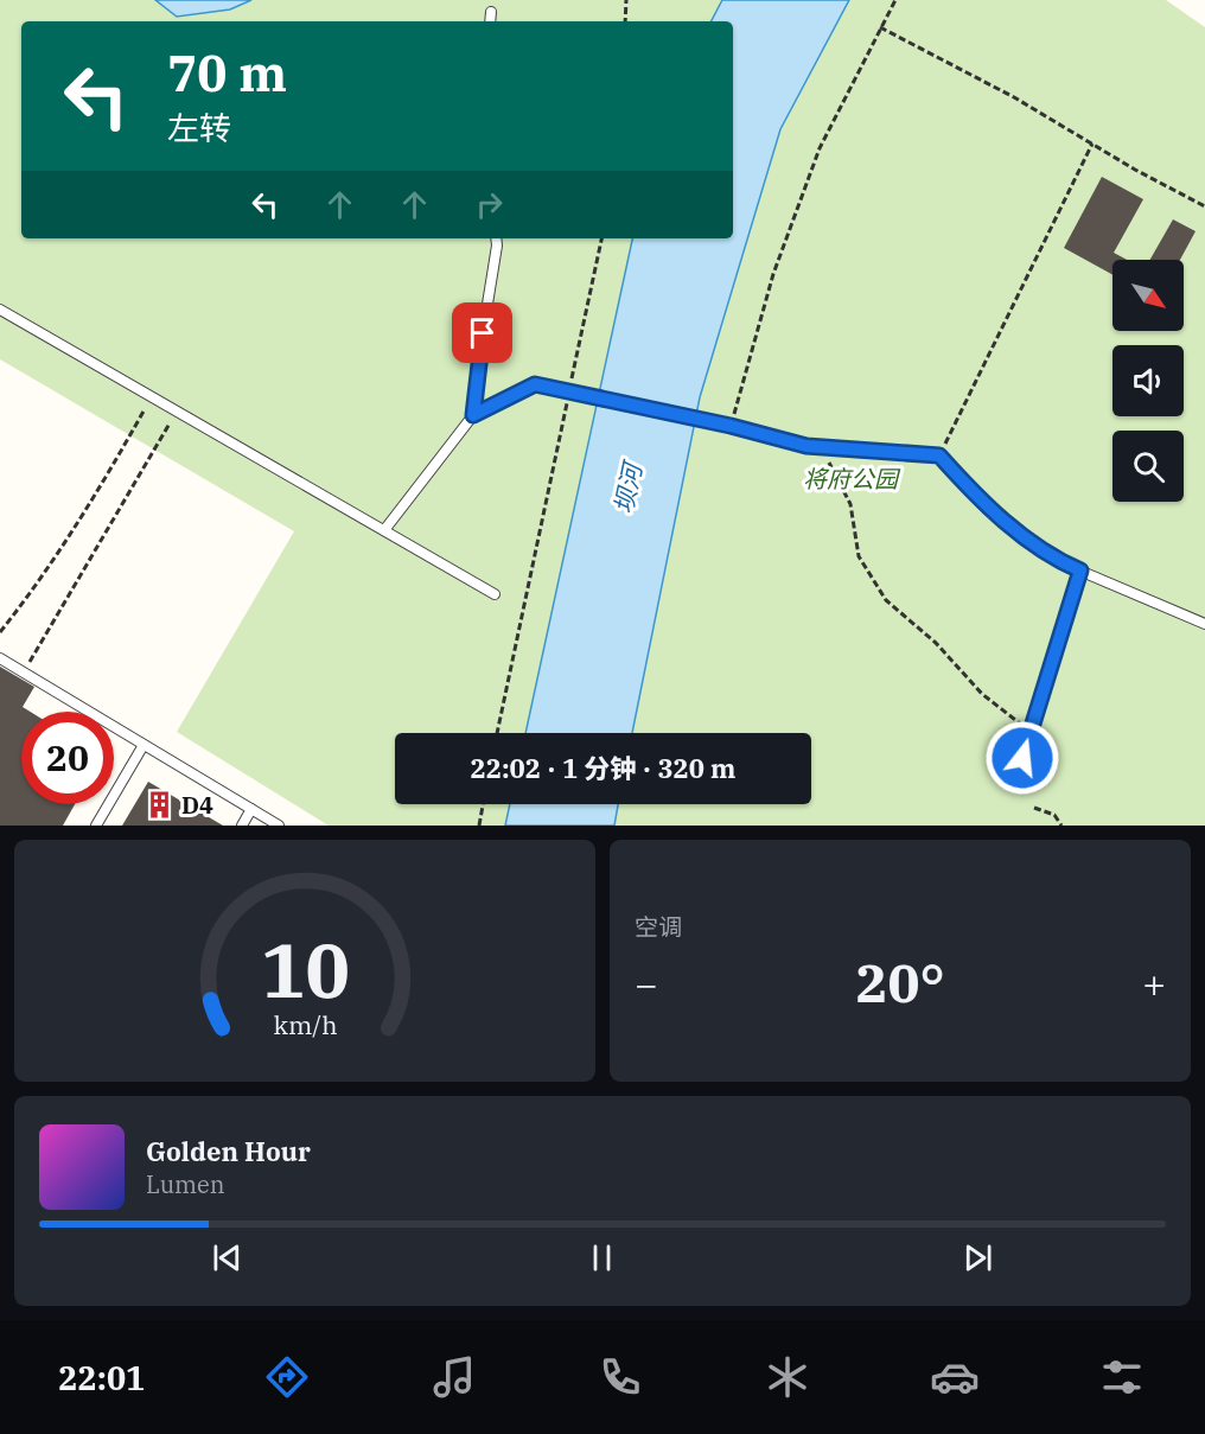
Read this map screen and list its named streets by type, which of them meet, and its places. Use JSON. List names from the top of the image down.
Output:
{
  "water": ["坝河"],
  "parks": ["将府公园"],
  "places": {
    "building": ["D4"]
  },
  "north": "bottom right",
  "page": {
    "turn": ["70 m", "左转"],
    "limit": "20",
    "trip": "22:02 · 1 分钟 · 320 m",
    "tile": "空调",
    "heat": ["−", "20°", "+"],
    "song": ["Golden Hour", "Lumen"],
    "tabs": "22:01",
    "gauge": ["10", "km/h"]
  }
}
